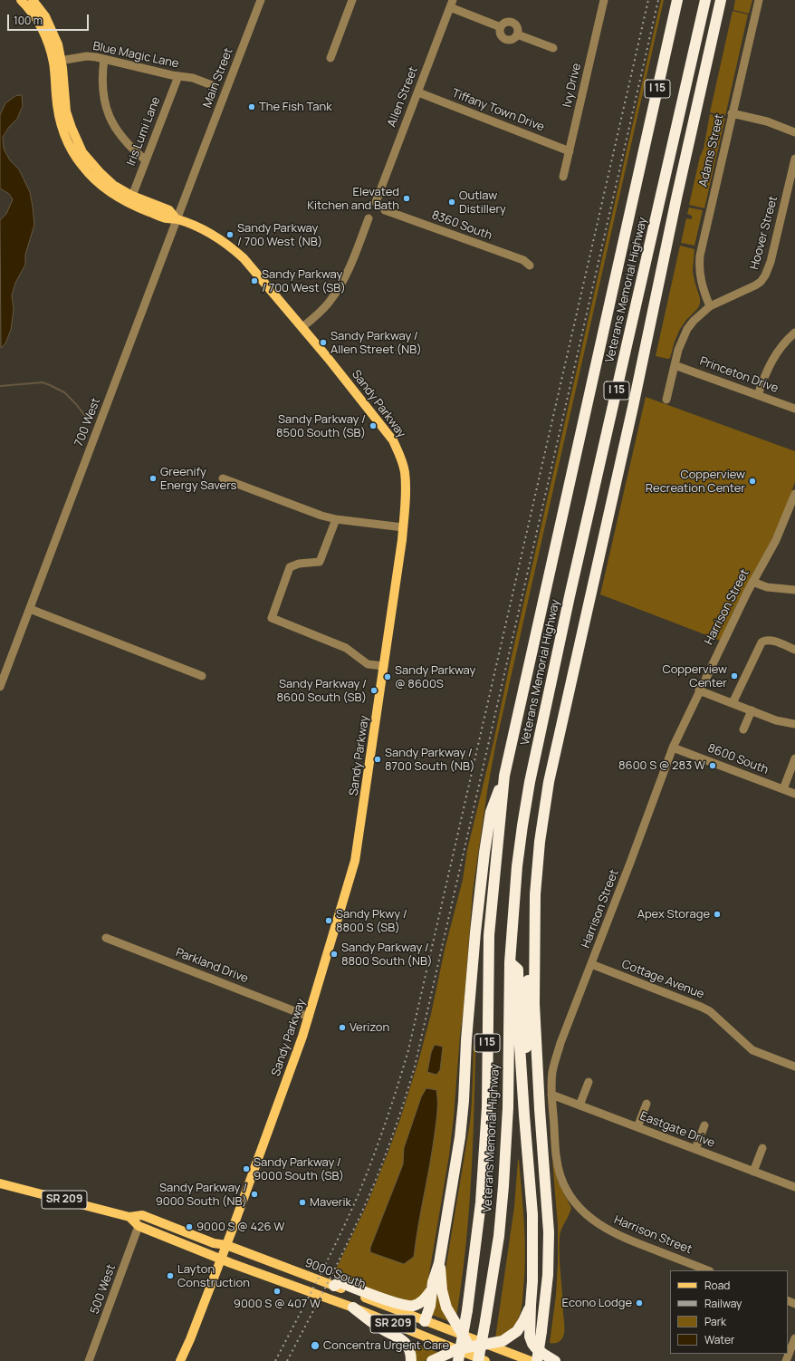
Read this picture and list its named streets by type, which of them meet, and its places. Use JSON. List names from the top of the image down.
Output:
{
  "streets": {
    "highway": ["I 15", "Veterans Memorial Highway"],
    "main road": ["Sandy Parkway", "SR 209", "9000 South"],
    "street": [
      "Blue Magic Lane",
      "Main Street",
      "Ivy Drive",
      "Allen Street",
      "Tiffany Town Drive",
      "Iris Lumi Lane",
      "Adams Street",
      "8360 South",
      "Hoover Street",
      "Princeton Drive",
      "700 West",
      "Harrison Street",
      "8600 South",
      "Parkland Drive",
      "Cottage Avenue",
      "Eastgate Drive",
      "500 West"
    ]
  },
  "crossings": [
    ["Blue Magic Lane", "Iris Lumi Lane"],
    ["Main Street", "700 West"],
    ["Ivy Drive", "Tiffany Town Drive"],
    ["Allen Street", "Tiffany Town Drive"],
    ["Adams Street", "Hoover Street"],
    ["Hoover Street", "Princeton Drive"],
    ["Veterans Memorial Highway", "SR 209"],
    ["Sandy Parkway", "700 West"],
    ["Sandy Parkway", "Parkland Drive"],
    ["Sandy Parkway", "SR 209"],
    ["Sandy Parkway", "9000 South"],
    ["Harrison Street", "8600 South"],
    ["Harrison Street", "Cottage Avenue"],
    ["Harrison Street", "Eastgate Drive"],
    ["SR 209", "9000 South"],
    ["SR 209", "500 West"]
  ],
  "places": [
    "The Fish Tank",
    "Elevated Kitchen and Bath",
    "Outlaw Distillery",
    "Sandy Parkway / 700 West (NB)",
    "Sandy Parkway / 700 West (SB)",
    "Sandy Parkway / Allen Street (NB)",
    "Sandy Parkway / 8500 South (SB)",
    "Greenify Energy Savers",
    "Copperview Recreation Center",
    "Copperview Center",
    "Sandy Parkway @ 8600S",
    "Sandy Parkway / 8600 South (SB)",
    "Sandy Parkway / 8700 South (NB)",
    "8600 S @ 283 W",
    "Apex Storage",
    "Sandy Pkwy / 8800 S (SB)",
    "Sandy Parkway / 8800 South (NB)",
    "Verizon",
    "Sandy Parkway / 9000 South (SB)",
    "Sandy Parkway / 9000 South (NB)",
    "Maverik",
    "9000 S @ 426 W",
    "Layton Construction",
    "9000 S @ 407 W",
    "Econo Lodge",
    "Concentra Urgent Care"
  ],
  "legend": [
    "Road",
    "Railway",
    "Park",
    "Water"
  ],
  "scale_bar": "100 m"
}
